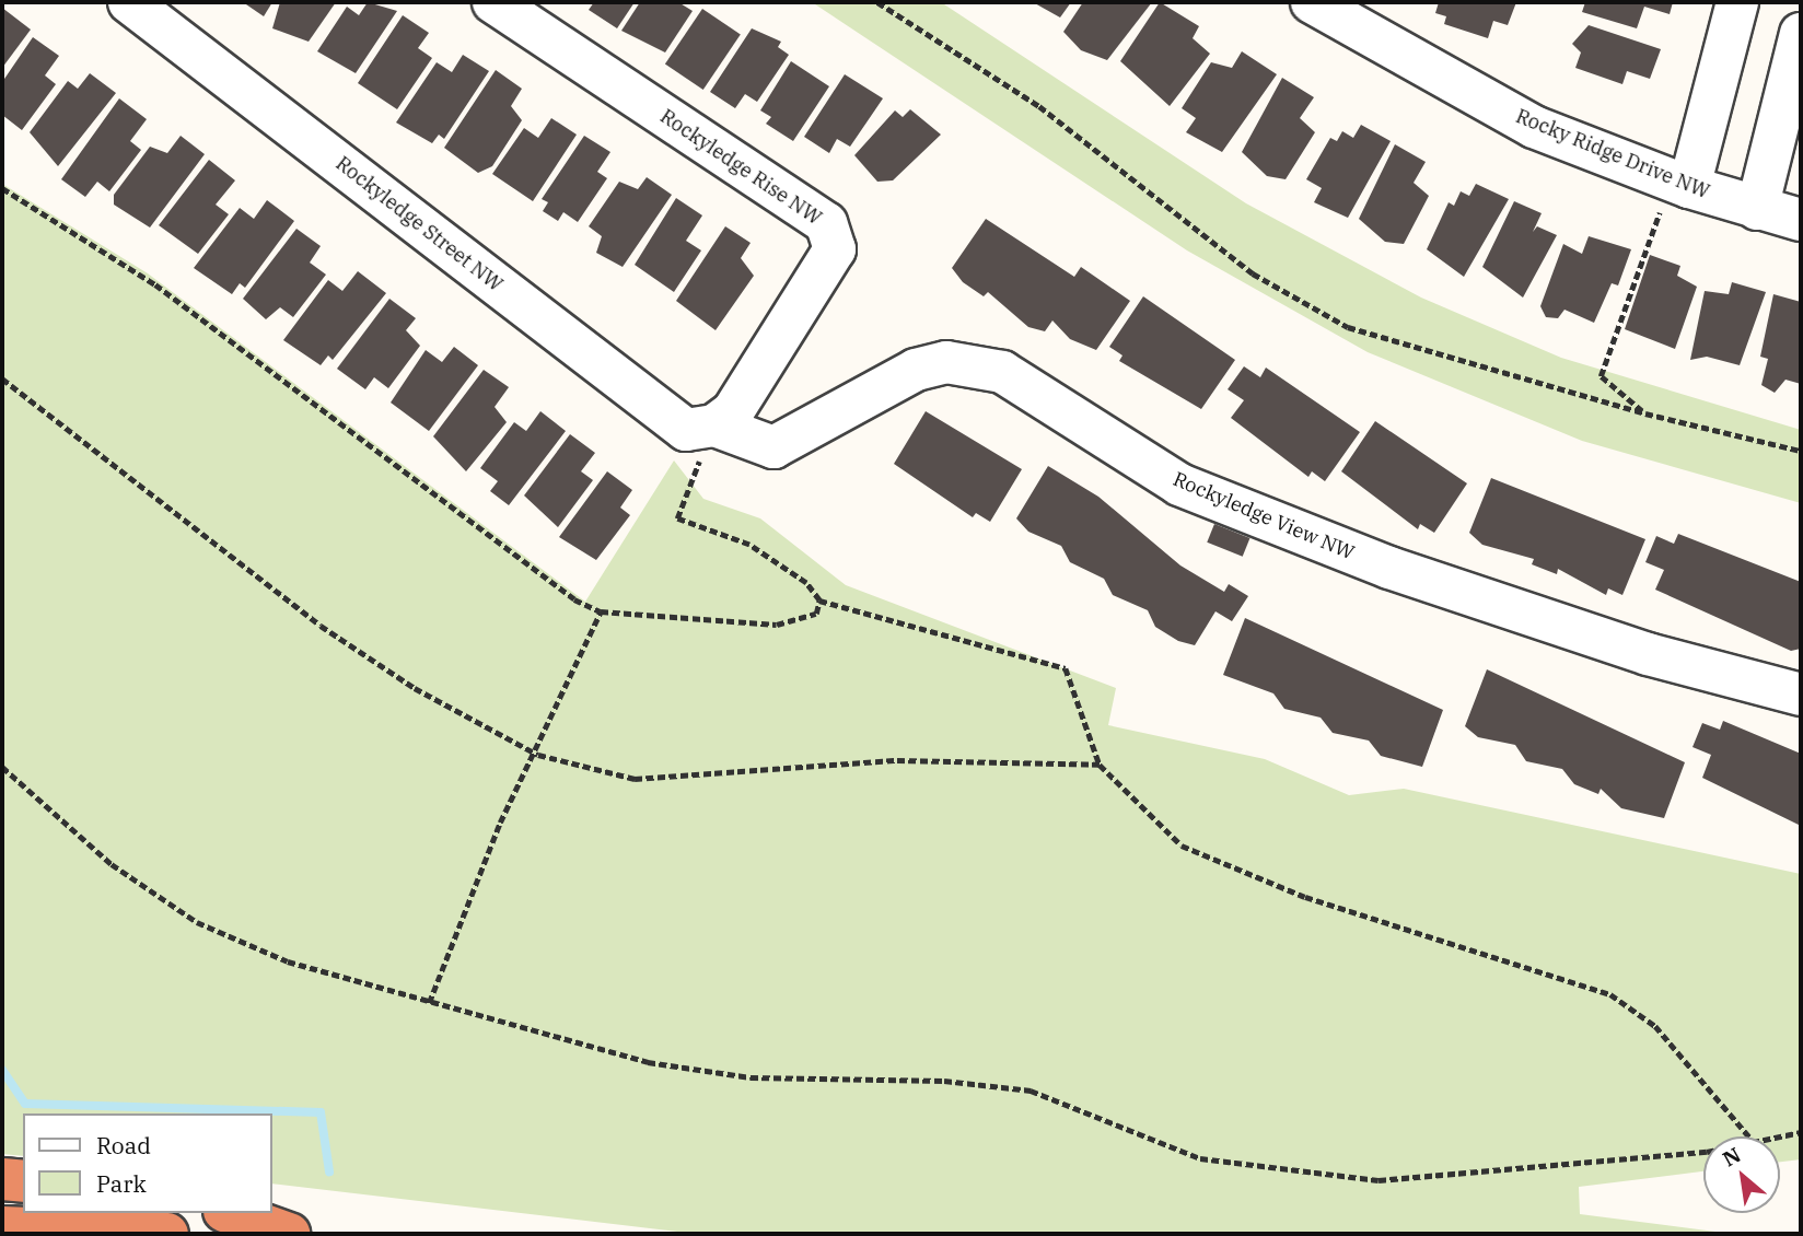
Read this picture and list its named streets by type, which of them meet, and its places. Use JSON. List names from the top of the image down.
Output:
{
  "streets": {
    "street": [
      "Rocky Ridge Drive NW",
      "Rockyledge Rise NW",
      "Rockyledge Street NW",
      "Rockyledge View NW"
    ]
  },
  "crossings": [
    ["Rockyledge Rise NW", "Rockyledge Street NW"],
    ["Rockyledge Rise NW", "Rockyledge View NW"],
    ["Rockyledge Street NW", "Rockyledge View NW"]
  ],
  "legend": ["Road", "Park"],
  "north": "top left"
}
